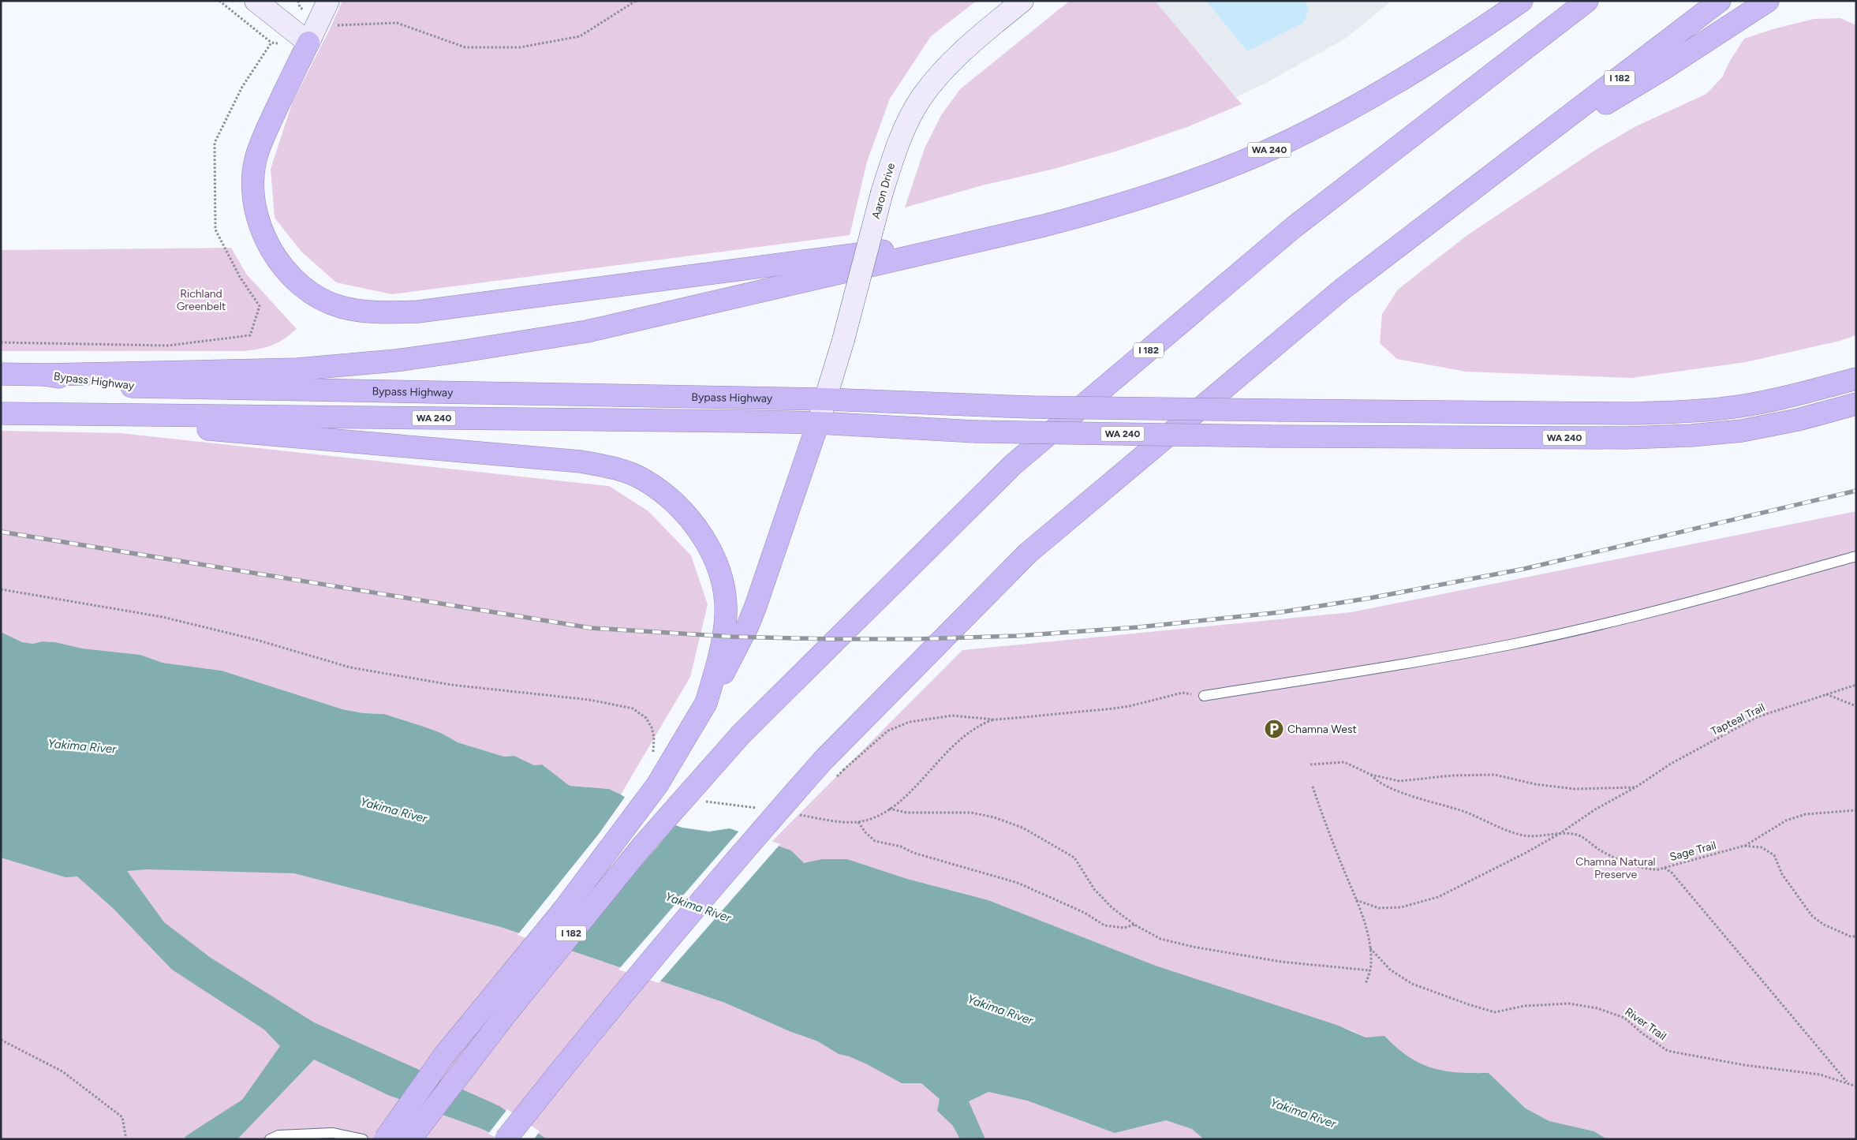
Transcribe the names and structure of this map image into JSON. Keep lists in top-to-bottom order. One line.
{"streets":{"highway":["I 182","WA 240","Bypass Highway"],"main road":["Aaron Drive"],"path":["Tapteal Trail","Sage Trail","River Trail"]},"crossings":[["WA 240","Aaron Drive"],["WA 240","Bypass Highway"],["Aaron Drive","Bypass Highway"],["Tapteal Trail","Sage Trail"]],"water":["Yakima River"],"parks":["Richland Greenbelt","Chamna Natural Preserve"],"places":{"parking":["Chamna West"]}}
